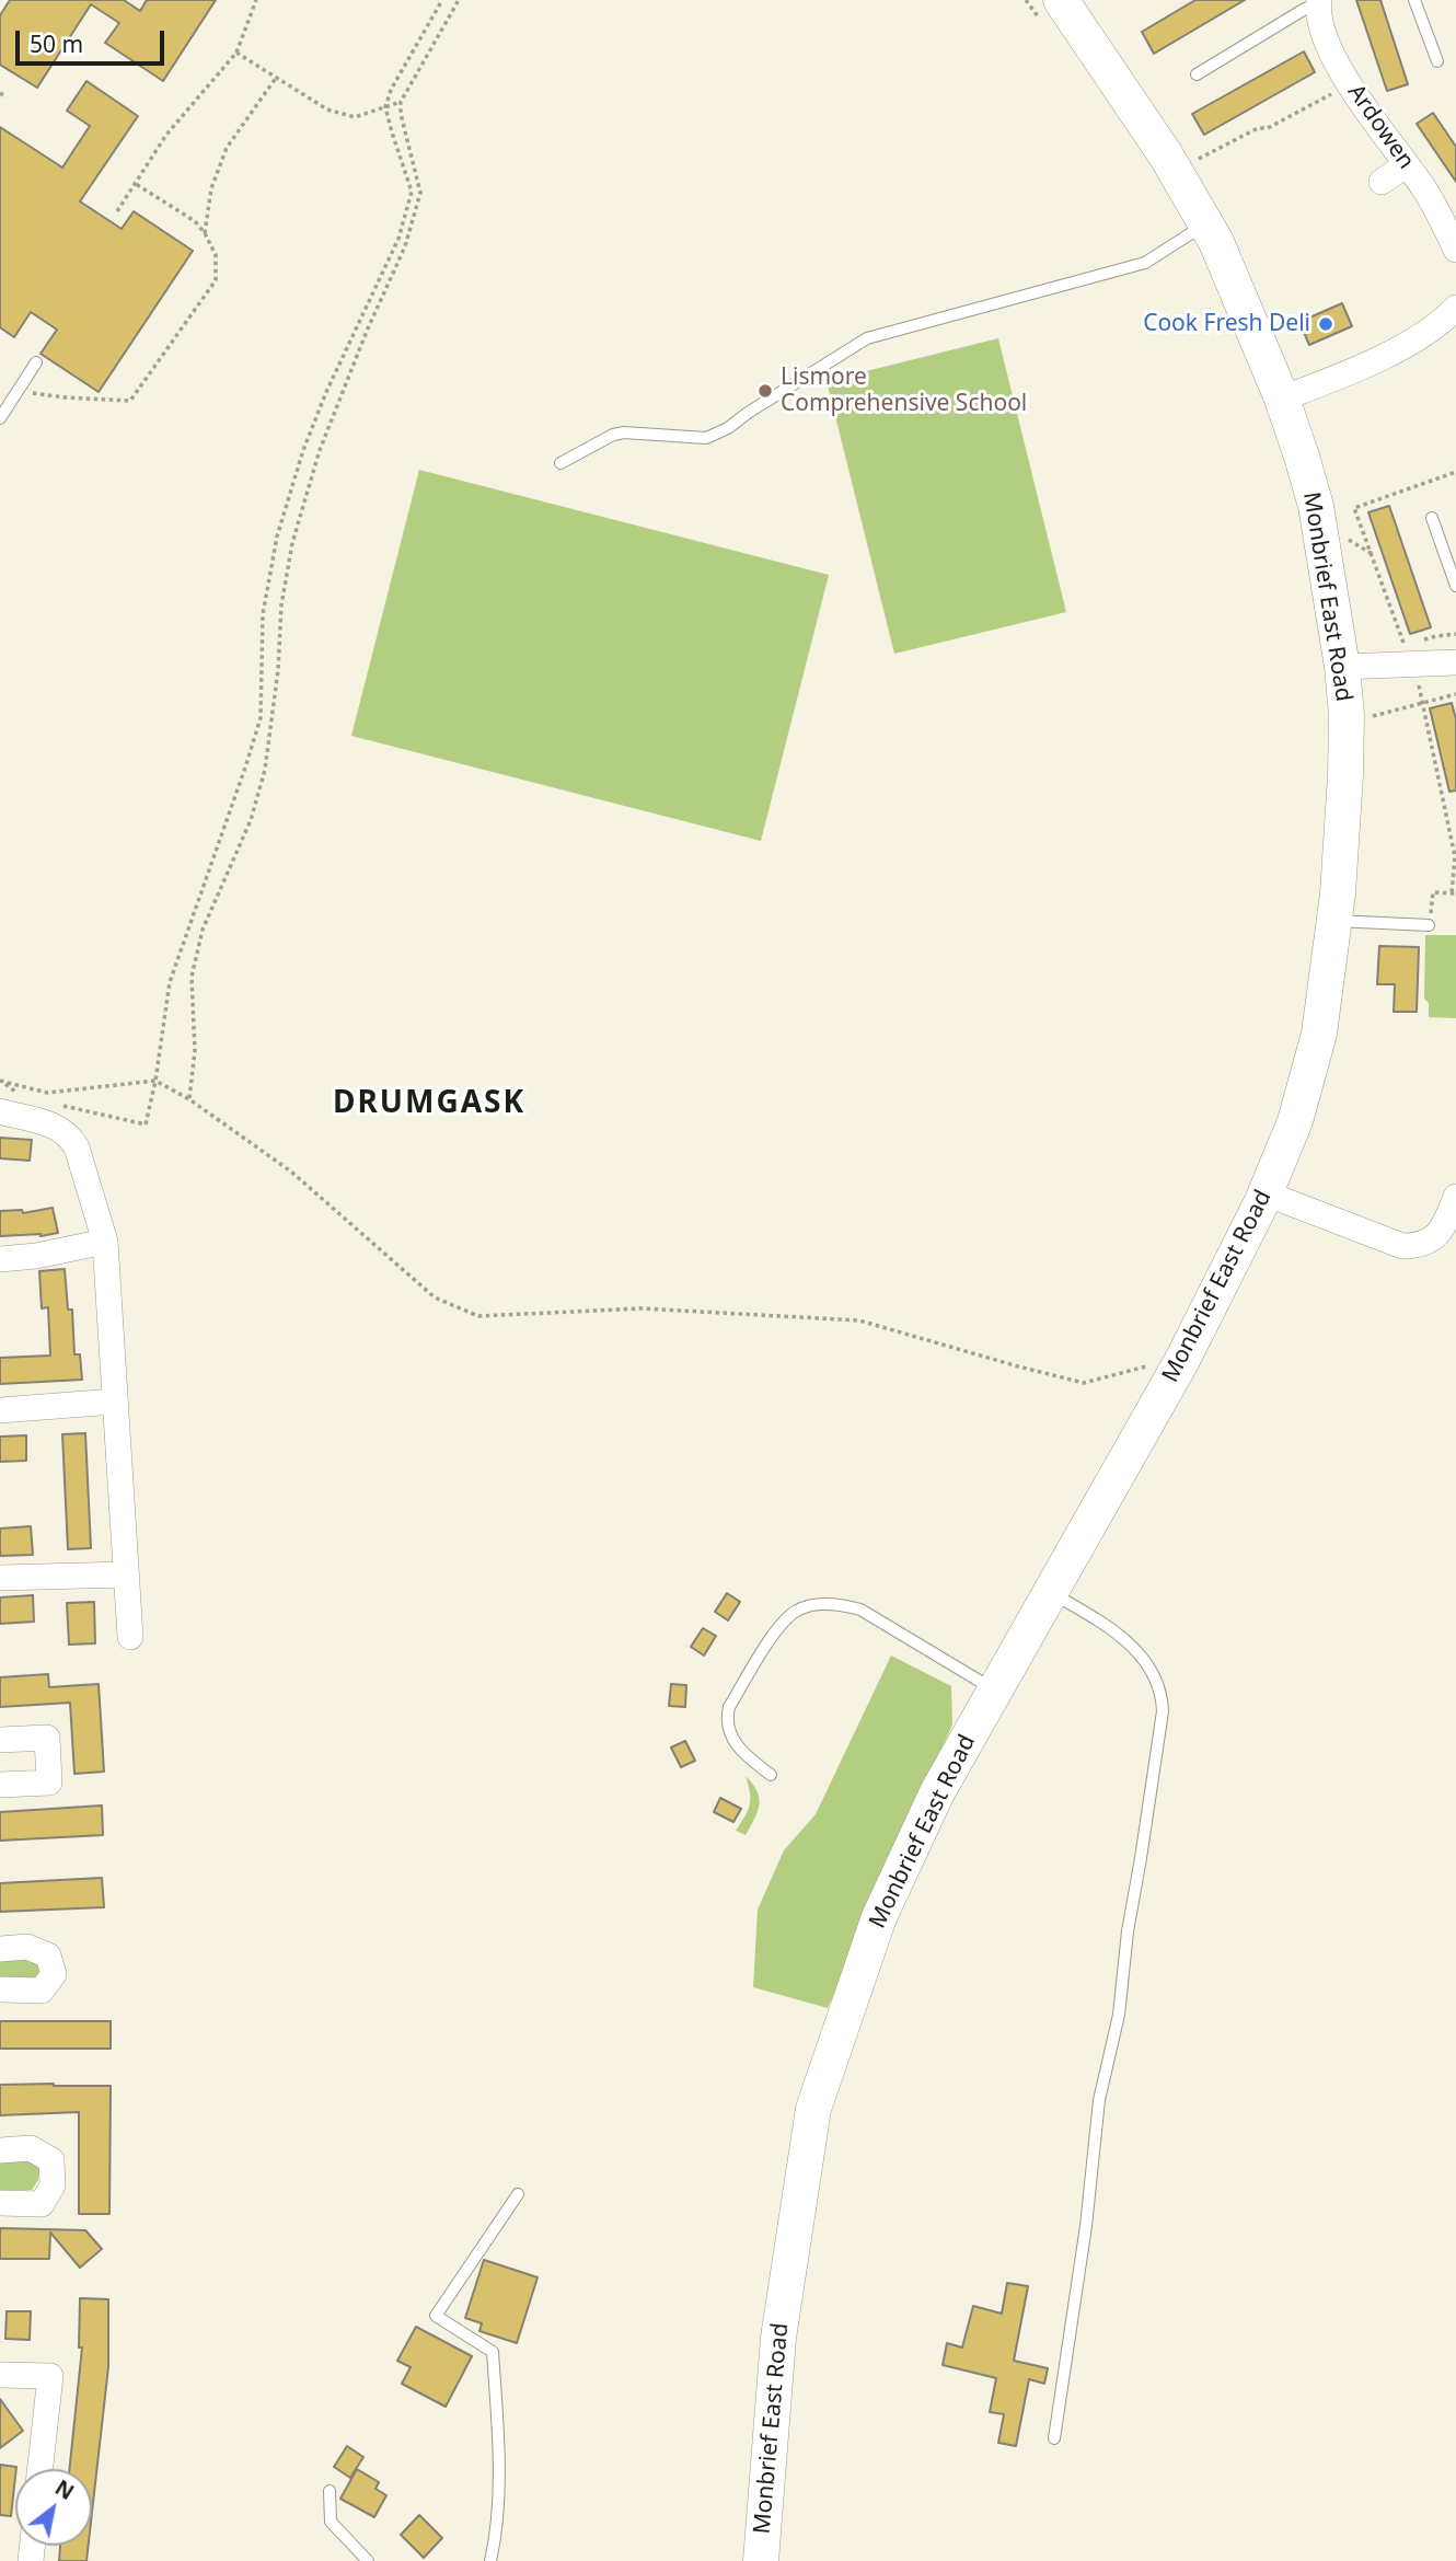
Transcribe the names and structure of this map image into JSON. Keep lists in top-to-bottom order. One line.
{"streets":{"street":["Ardowen","Monbrief East Road"]},"districts":["DRUMGASK"],"places":["Cook Fresh Deli","Lismore Comprehensive School"],"scale_bar":"50 m","north":"top right"}
